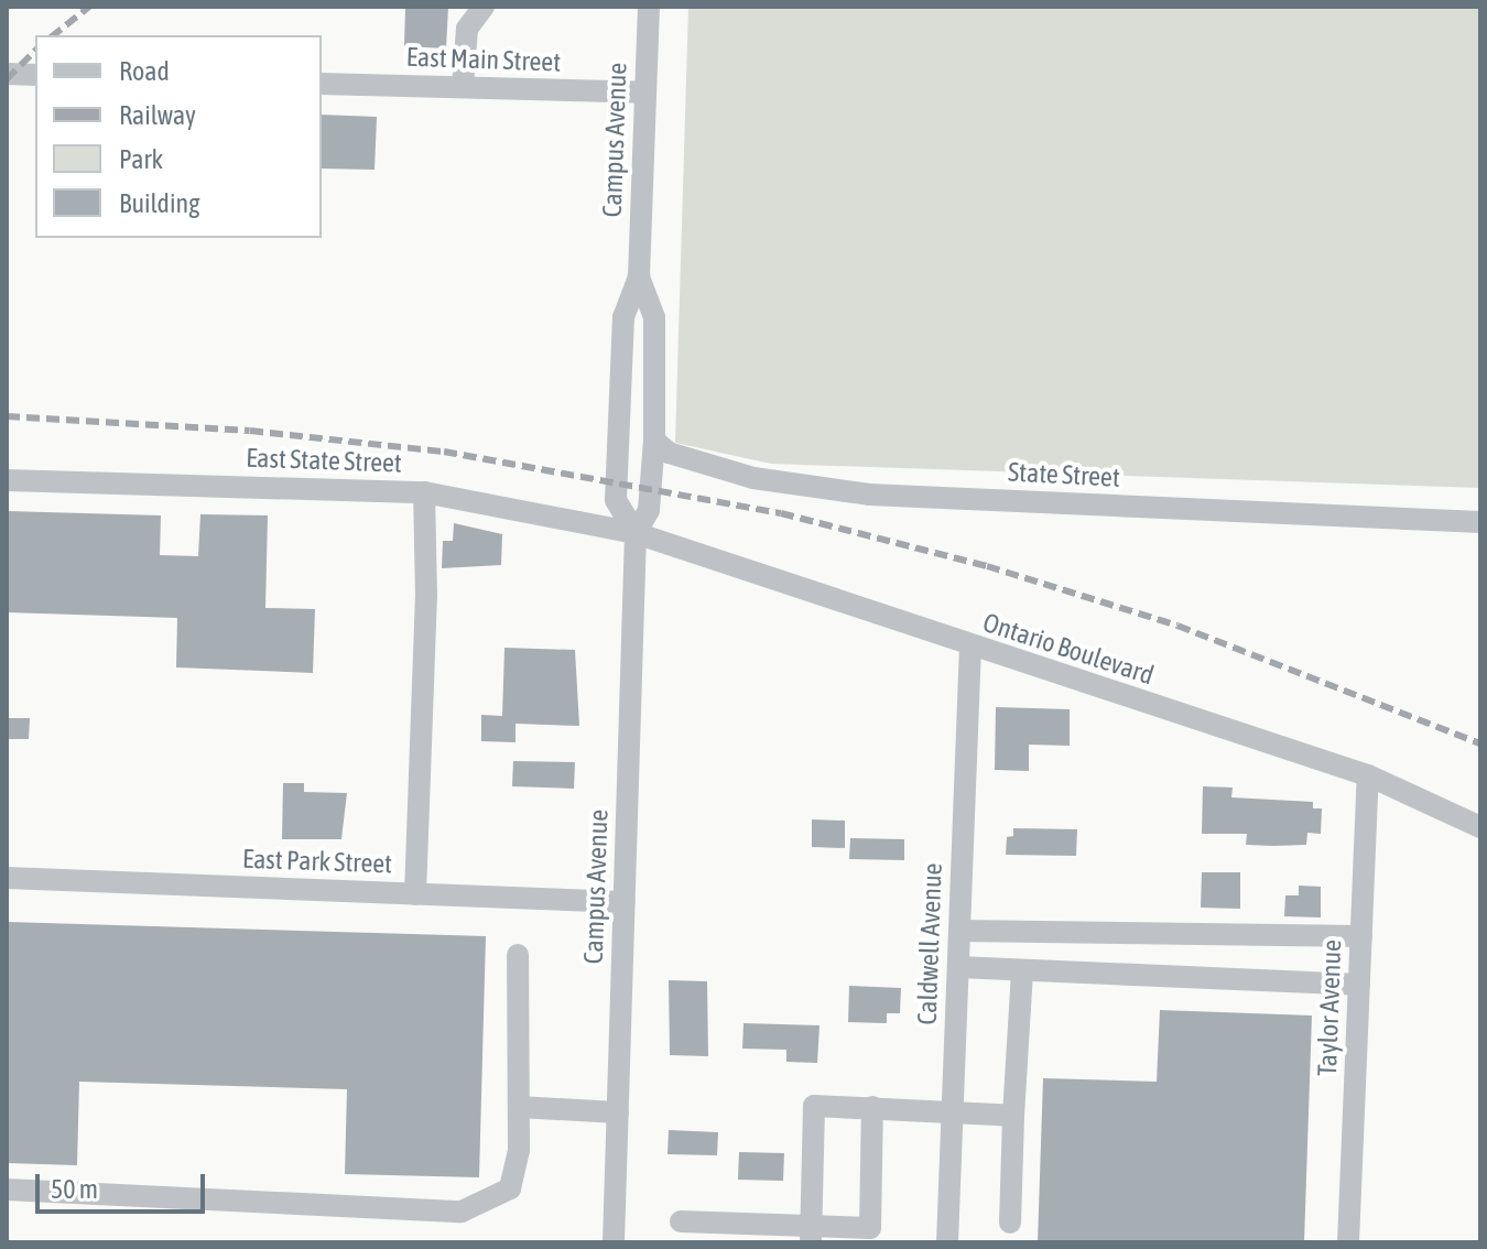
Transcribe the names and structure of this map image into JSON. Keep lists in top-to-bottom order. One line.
{"streets":{"street":["East Main Street","Campus Avenue","East State Street","State Street","Ontario Boulevard","East Park Street","Caldwell Avenue","Taylor Avenue"]},"crossings":[["East Main Street","Campus Avenue"],["Campus Avenue","East State Street"],["Campus Avenue","State Street"],["Campus Avenue","Ontario Boulevard"],["Campus Avenue","East Park Street"],["East State Street","Ontario Boulevard"],["Ontario Boulevard","Caldwell Avenue"],["Ontario Boulevard","Taylor Avenue"]],"legend":["Road","Railway","Park","Building"],"scale_bar":"50 m"}
